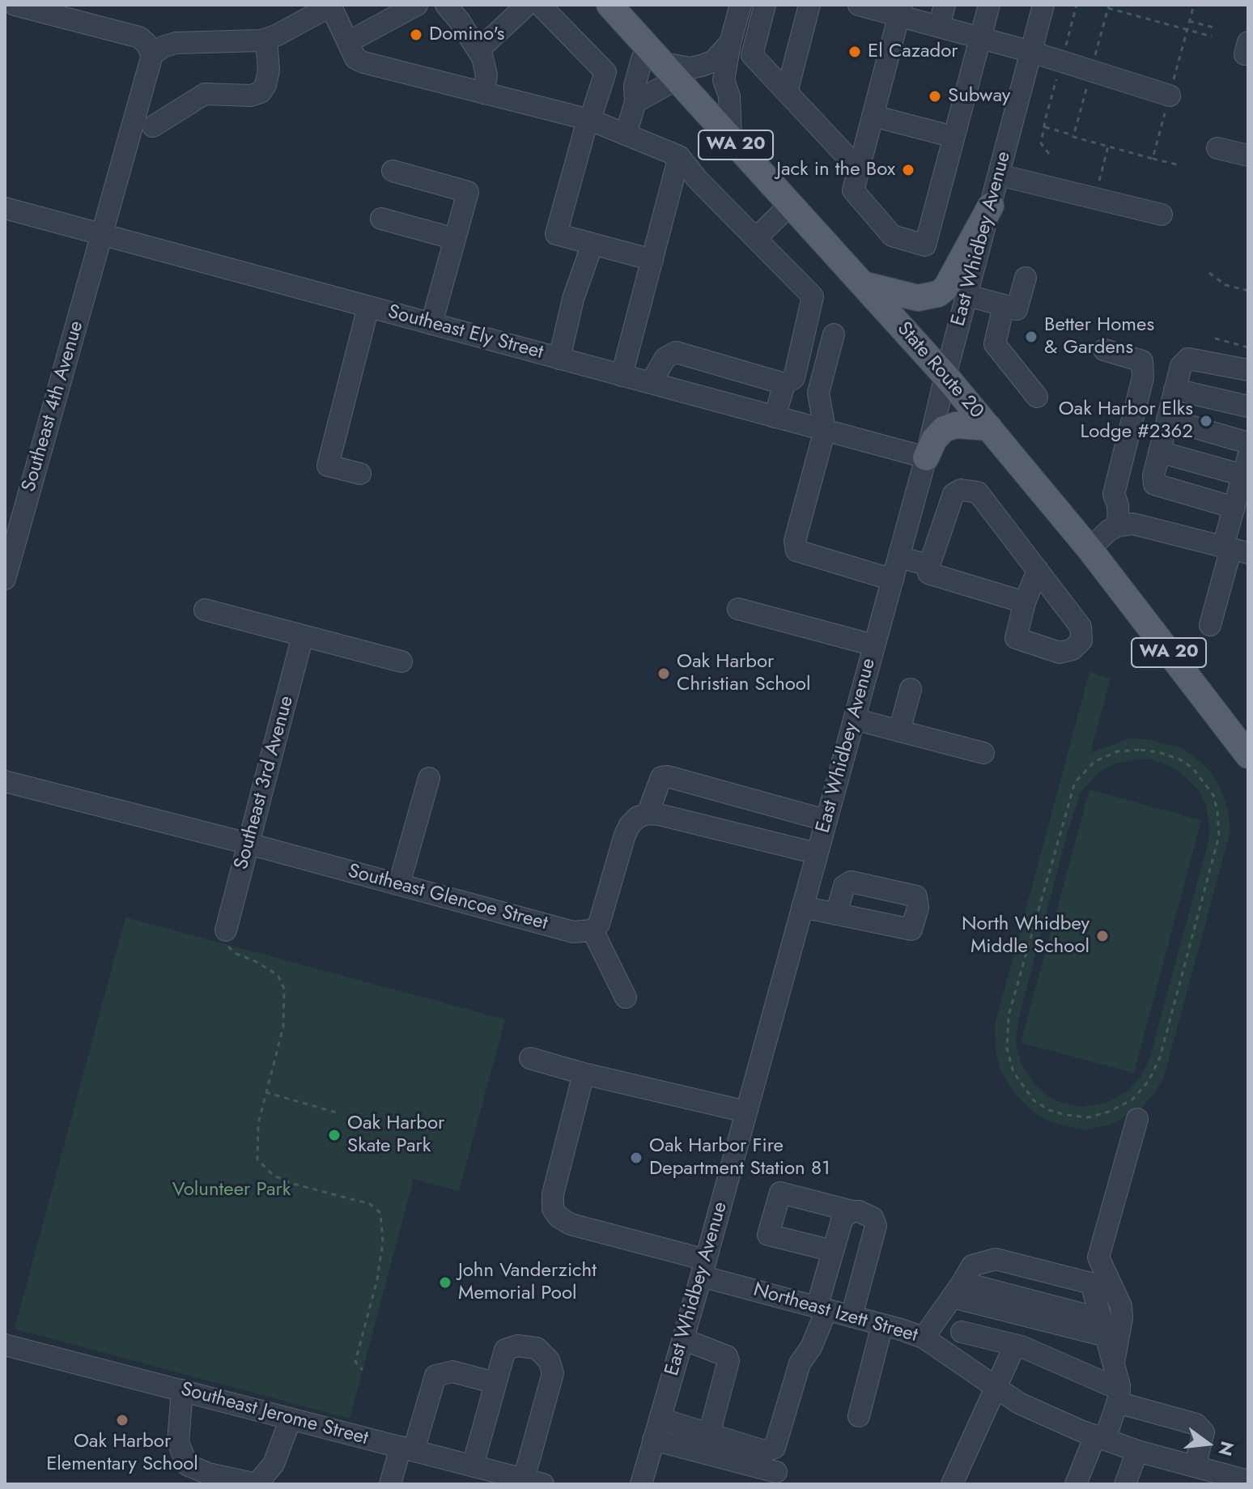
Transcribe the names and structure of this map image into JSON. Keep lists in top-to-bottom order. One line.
{"streets":{"main road":["WA 20","State Route 20"],"street":["East Whidbey Avenue","Southeast Ely Street","Southeast 4th Avenue","Southeast 3rd Avenue","Southeast Glencoe Street","Northeast Izett Street","Southeast Jerome Street"]},"crossings":[["East Whidbey Avenue","Southeast Ely Street"],["East Whidbey Avenue","State Route 20"],["East Whidbey Avenue","Northeast Izett Street"],["Southeast Ely Street","Southeast 4th Avenue"],["Southeast 3rd Avenue","Southeast Glencoe Street"]],"parks":["Volunteer Park"],"places":["Domino's","El Cazador","Subway","Jack in the Box","Better Homes & Gardens","Oak Harbor Elks Lodge #2362","Oak Harbor Christian School","North Whidbey Middle School","Oak Harbor Skate Park","Oak Harbor Fire Department Station 81","John Vanderzicht Memorial Pool","Oak Harbor Elementary School"],"north":"right"}
